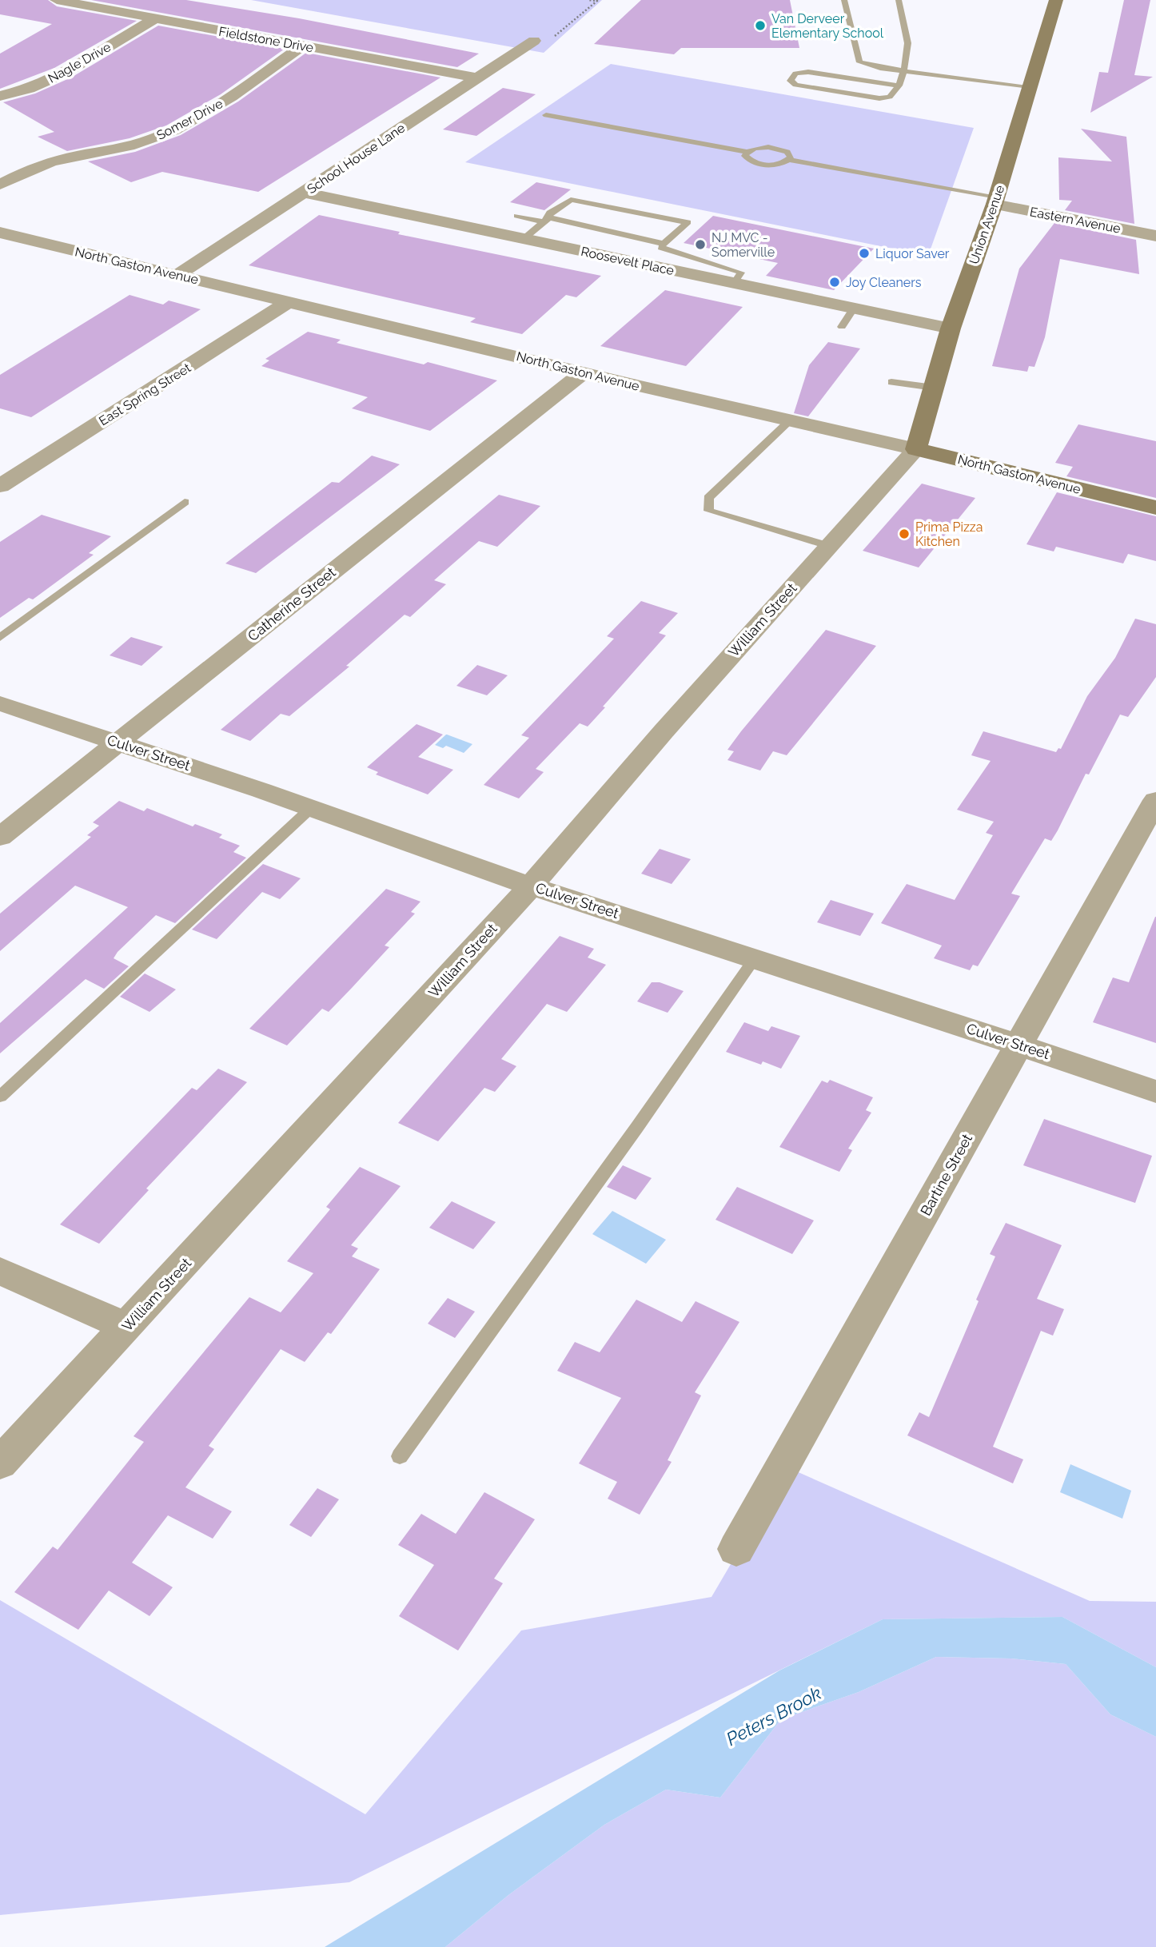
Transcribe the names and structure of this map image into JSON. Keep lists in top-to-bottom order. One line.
{"streets":{"street":["Fieldstone Drive","Nagle Drive","Somer Drive","School House Lane","Eastern Avenue","Union Avenue","Roosevelt Place","North Gaston Avenue","East Spring Street","Catherine Street","William Street","Culver Street","Bartine Street"]},"crossings":[["Fieldstone Drive","Nagle Drive"],["Fieldstone Drive","Somer Drive"],["Fieldstone Drive","School House Lane"],["School House Lane","Roosevelt Place"],["School House Lane","North Gaston Avenue"],["Eastern Avenue","Union Avenue"],["Union Avenue","Roosevelt Place"],["Union Avenue","North Gaston Avenue"],["Union Avenue","William Street"],["North Gaston Avenue","East Spring Street"],["North Gaston Avenue","Catherine Street"],["North Gaston Avenue","William Street"],["Catherine Street","Culver Street"],["William Street","Culver Street"],["Culver Street","Bartine Street"]],"water":["Peters Brook"],"places":["Van Derveer Elementary School","NJ MVC - Somerville","Liquor Saver","Joy Cleaners","Prima Pizza Kitchen"]}
